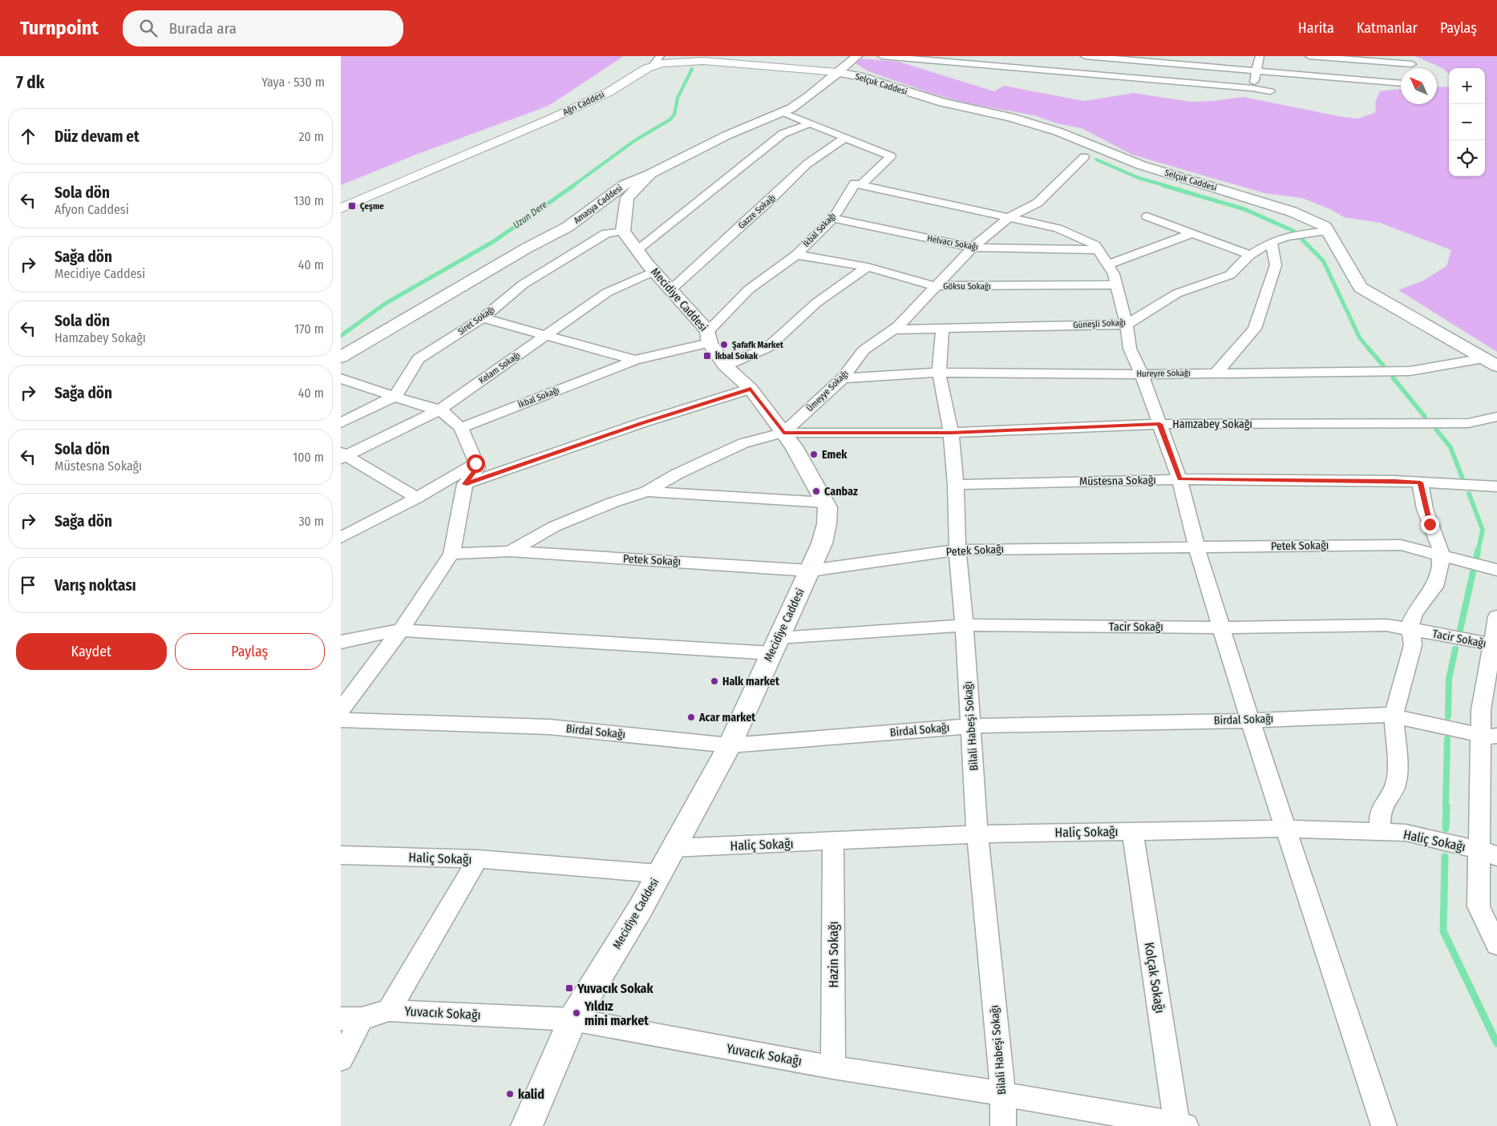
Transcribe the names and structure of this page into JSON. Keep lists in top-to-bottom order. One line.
{"streets":{"main road":["Ağrı Caddesi"],"street":["Selçuk Caddesi","Amasya Caddesi","Gazze Sokağı","İkbal Sokağı","Helvacı Sokağı","Göksu Sokağı","Mecidiye Caddesi","Siret Sokağı","Güneşli Sokağı","Kelam Sokağı","Hureyre Sokağı","Ümeyye Sokağı","Hamzabey Sokağı","Müstesna Sokağı","Petek Sokağı","Tacir Sokağı","Birdal Sokağı","Bilali Habeşi Sokağı","Haliç Sokağı","Hazin Sokağı","Kolçak Sokağı","Yuvacık Sokağı"]},"crossings":[["Selçuk Caddesi","Ağrı Caddesi"],["Selçuk Caddesi","Amasya Caddesi"],["Selçuk Caddesi","Güneşli Sokağı"],["Selçuk Caddesi","Hureyre Sokağı"],["Ağrı Caddesi","Amasya Caddesi"],["Amasya Caddesi","İkbal Sokağı"],["Gazze Sokağı","İkbal Sokağı"],["Gazze Sokağı","Mecidiye Caddesi"],["İkbal Sokağı","Helvacı Sokağı"],["İkbal Sokağı","Göksu Sokağı"],["İkbal Sokağı","Mecidiye Caddesi"],["Helvacı Sokağı","Ümeyye Sokağı"],["Göksu Sokağı","Ümeyye Sokağı"],["Mecidiye Caddesi","Siret Sokağı"],["Mecidiye Caddesi","Kelam Sokağı"],["Mecidiye Caddesi","Ümeyye Sokağı"],["Mecidiye Caddesi","Hamzabey Sokağı"],["Mecidiye Caddesi","Petek Sokağı"],["Mecidiye Caddesi","Tacir Sokağı"],["Mecidiye Caddesi","Birdal Sokağı"],["Mecidiye Caddesi","Haliç Sokağı"],["Mecidiye Caddesi","Yuvacık Sokağı"],["Güneşli Sokağı","Ümeyye Sokağı"],["Güneşli Sokağı","Bilali Habeşi Sokağı"],["Hureyre Sokağı","Ümeyye Sokağı"],["Hureyre Sokağı","Bilali Habeşi Sokağı"],["Ümeyye Sokağı","Hamzabey Sokağı"],["Hamzabey Sokağı","Bilali Habeşi Sokağı"],["Müstesna Sokağı","Bilali Habeşi Sokağı"],["Petek Sokağı","Bilali Habeşi Sokağı"],["Tacir Sokağı","Bilali Habeşi Sokağı"],["Birdal Sokağı","Bilali Habeşi Sokağı"],["Bilali Habeşi Sokağı","Haliç Sokağı"],["Bilali Habeşi Sokağı","Yuvacık Sokağı"],["Haliç Sokağı","Hazin Sokağı"],["Haliç Sokağı","Kolçak Sokağı"],["Hazin Sokağı","Yuvacık Sokağı"],["Kolçak Sokağı","Yuvacık Sokağı"]],"water":["Uzun Dere"],"places":{"transit":["Çeşme","İkbal Sokak","Yuvacık Sokak"],"other":["Şafafk Market","Emek","Canbaz","Halk market","Acar market","Yıldız mini market","kalid"]},"north":"top left","page":{"header":"Turnpoint","search":"Burada ara","nav":["Harita","Katmanlar","Paylaş"],"heading":["7 dk","Yaya · 530 m"],"map_buttons":["+","−"],"list":[["Düz devam et","20 m"],["Sola dön","Afyon Caddesi","130 m"],["Sağa dön","Mecidiye Caddesi","40 m"],["Sola dön","Hamzabey Sokağı","170 m"],["Sağa dön","40 m"],["Sola dön","Müstesna Sokağı","100 m"],["Sağa dön","30 m"],"Varış noktası"],"buttons":["Kaydet","Paylaş"]}}
